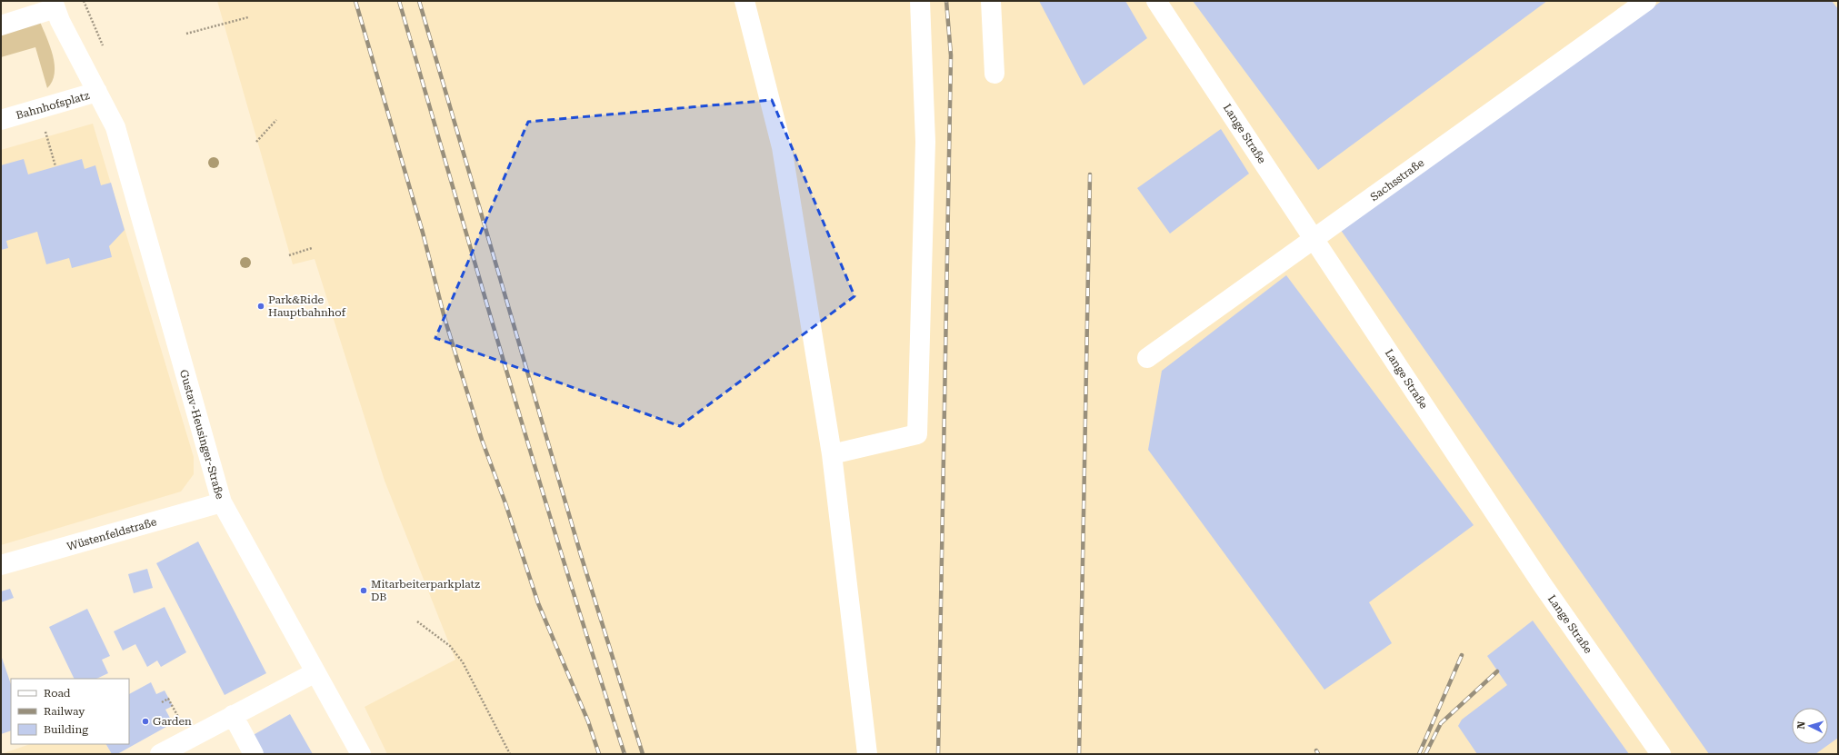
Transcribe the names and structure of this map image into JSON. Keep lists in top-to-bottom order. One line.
{"streets":{"street":["Bahnhofsplatz","Lange Straße","Sachsstraße","Gustav-Heusinger-Straße","Wüstenfeldstraße"]},"crossings":[["Bahnhofsplatz","Gustav-Heusinger-Straße"],["Lange Straße","Sachsstraße"],["Gustav-Heusinger-Straße","Wüstenfeldstraße"]],"places":["Park&Ride Hauptbahnhof","Mitarbeiterparkplatz DB","Garden"],"legend":["Road","Railway","Building"],"north":"left"}
